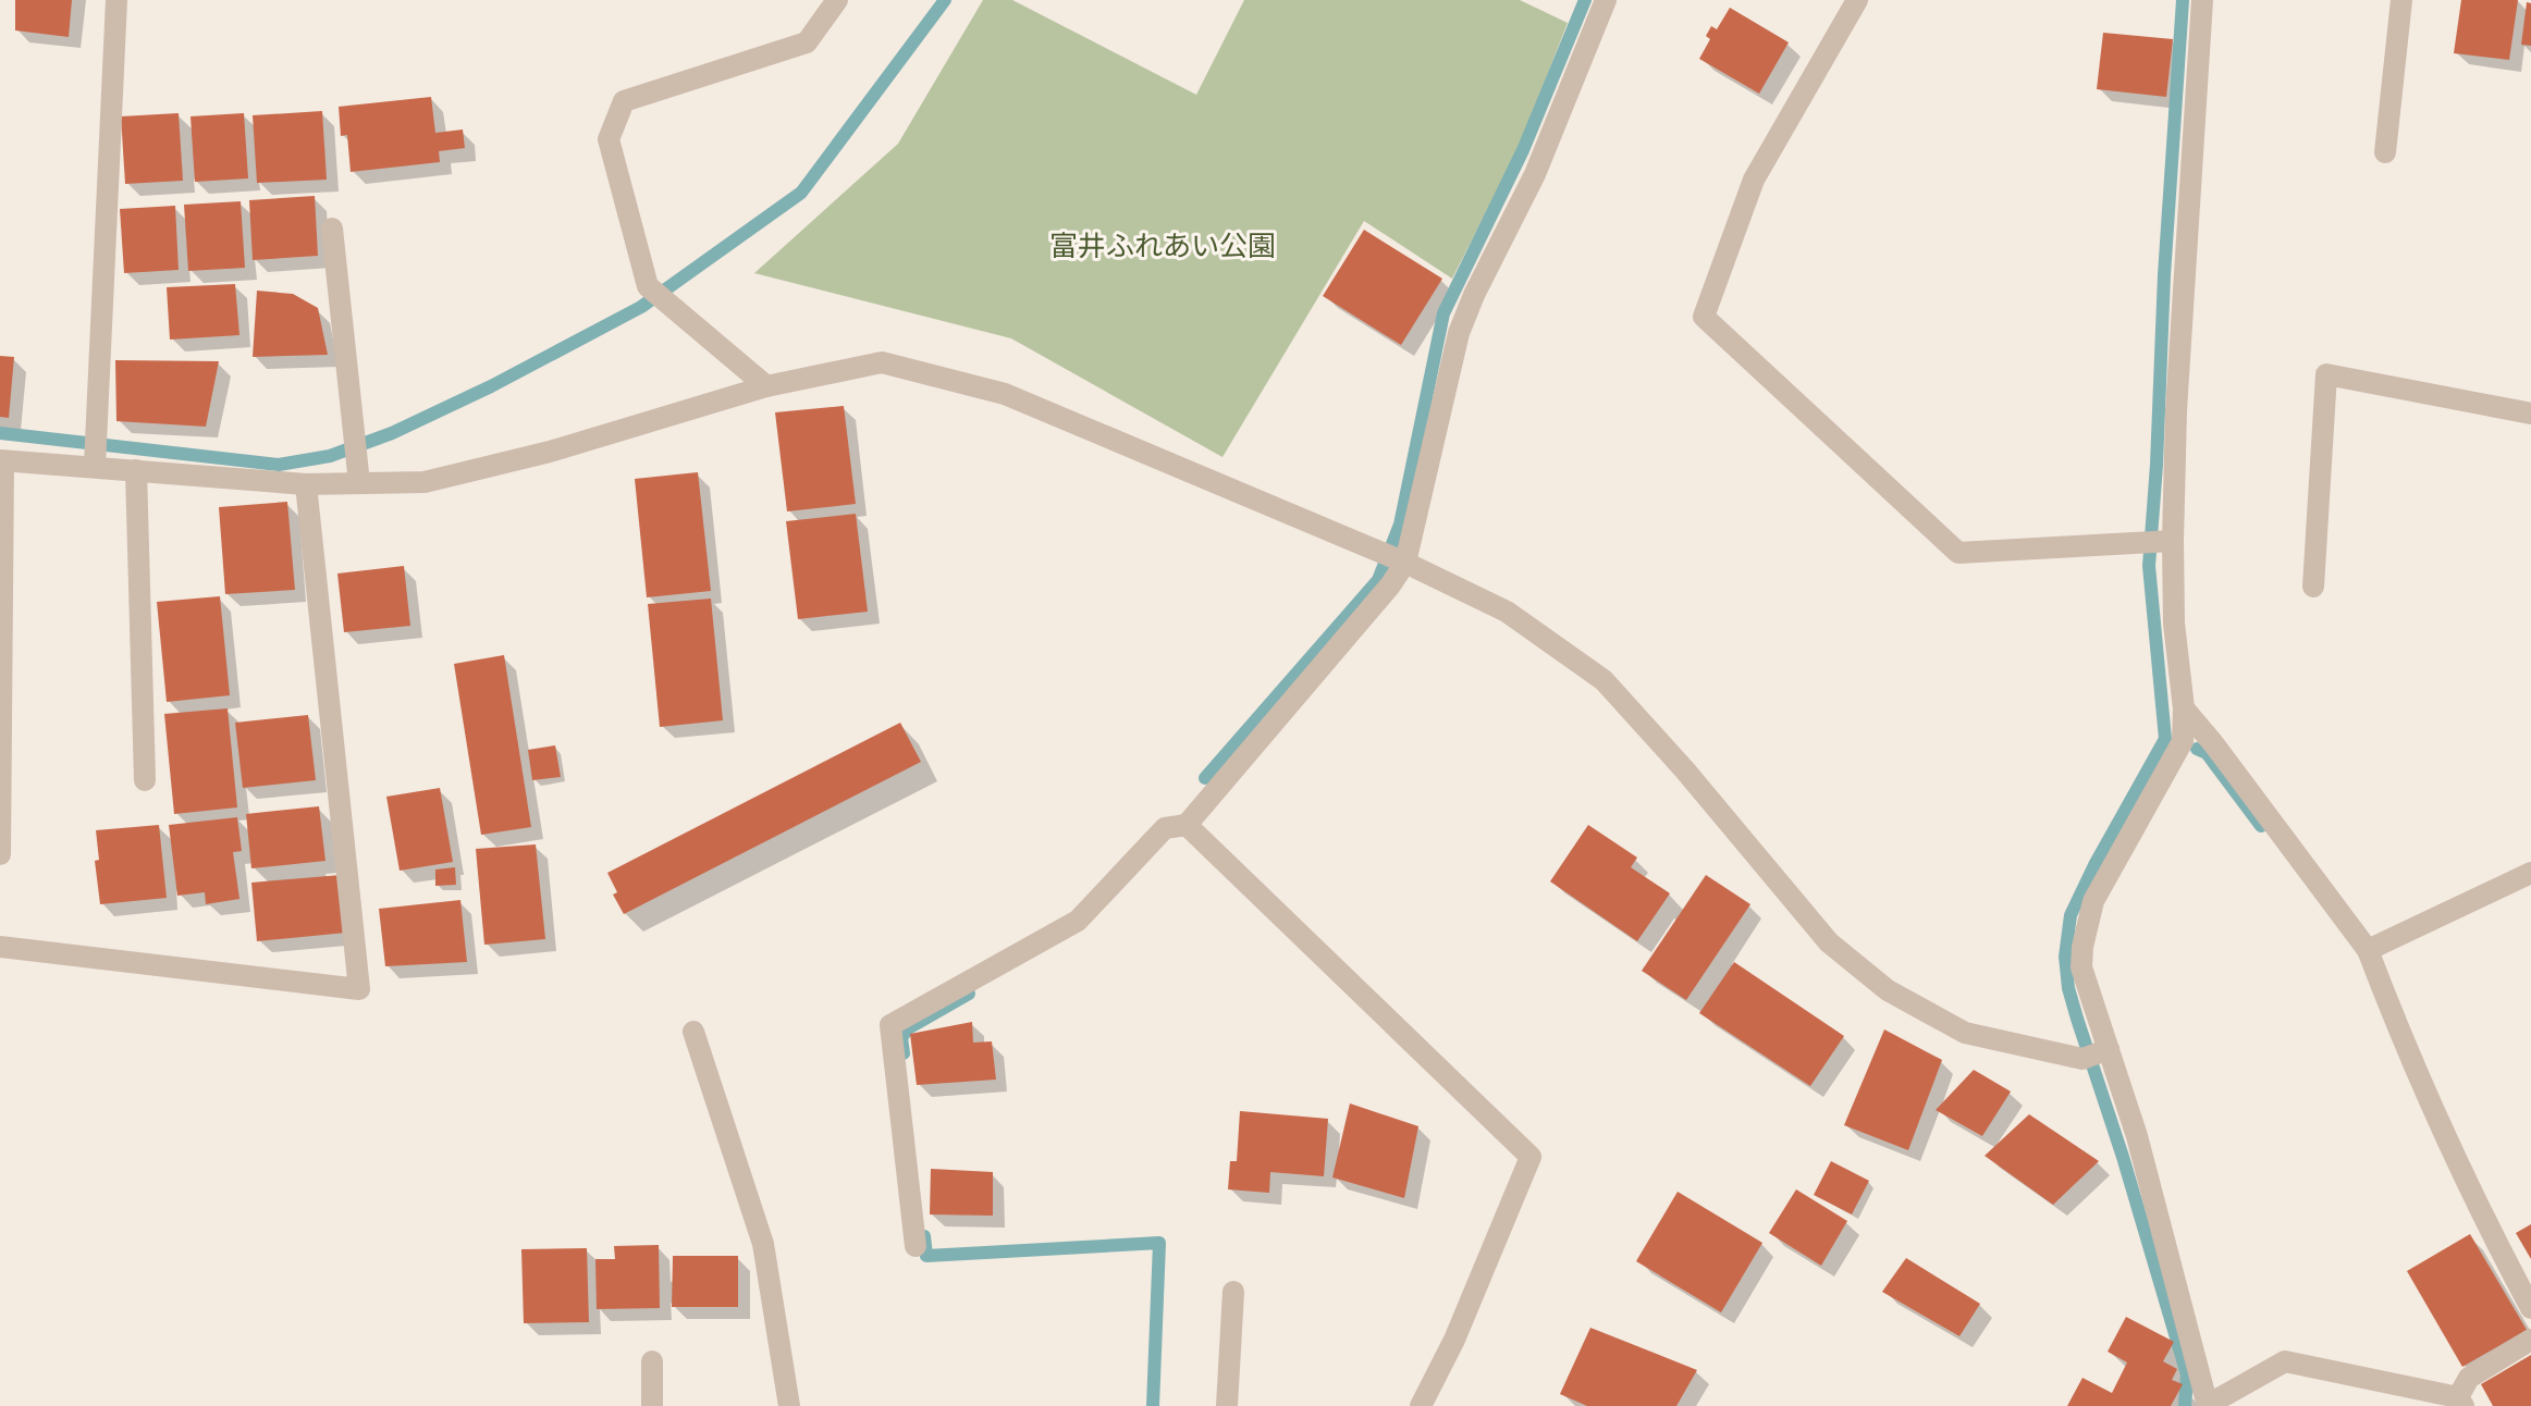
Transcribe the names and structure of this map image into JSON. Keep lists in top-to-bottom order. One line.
{"parks":["富井ふれあい公園"]}
